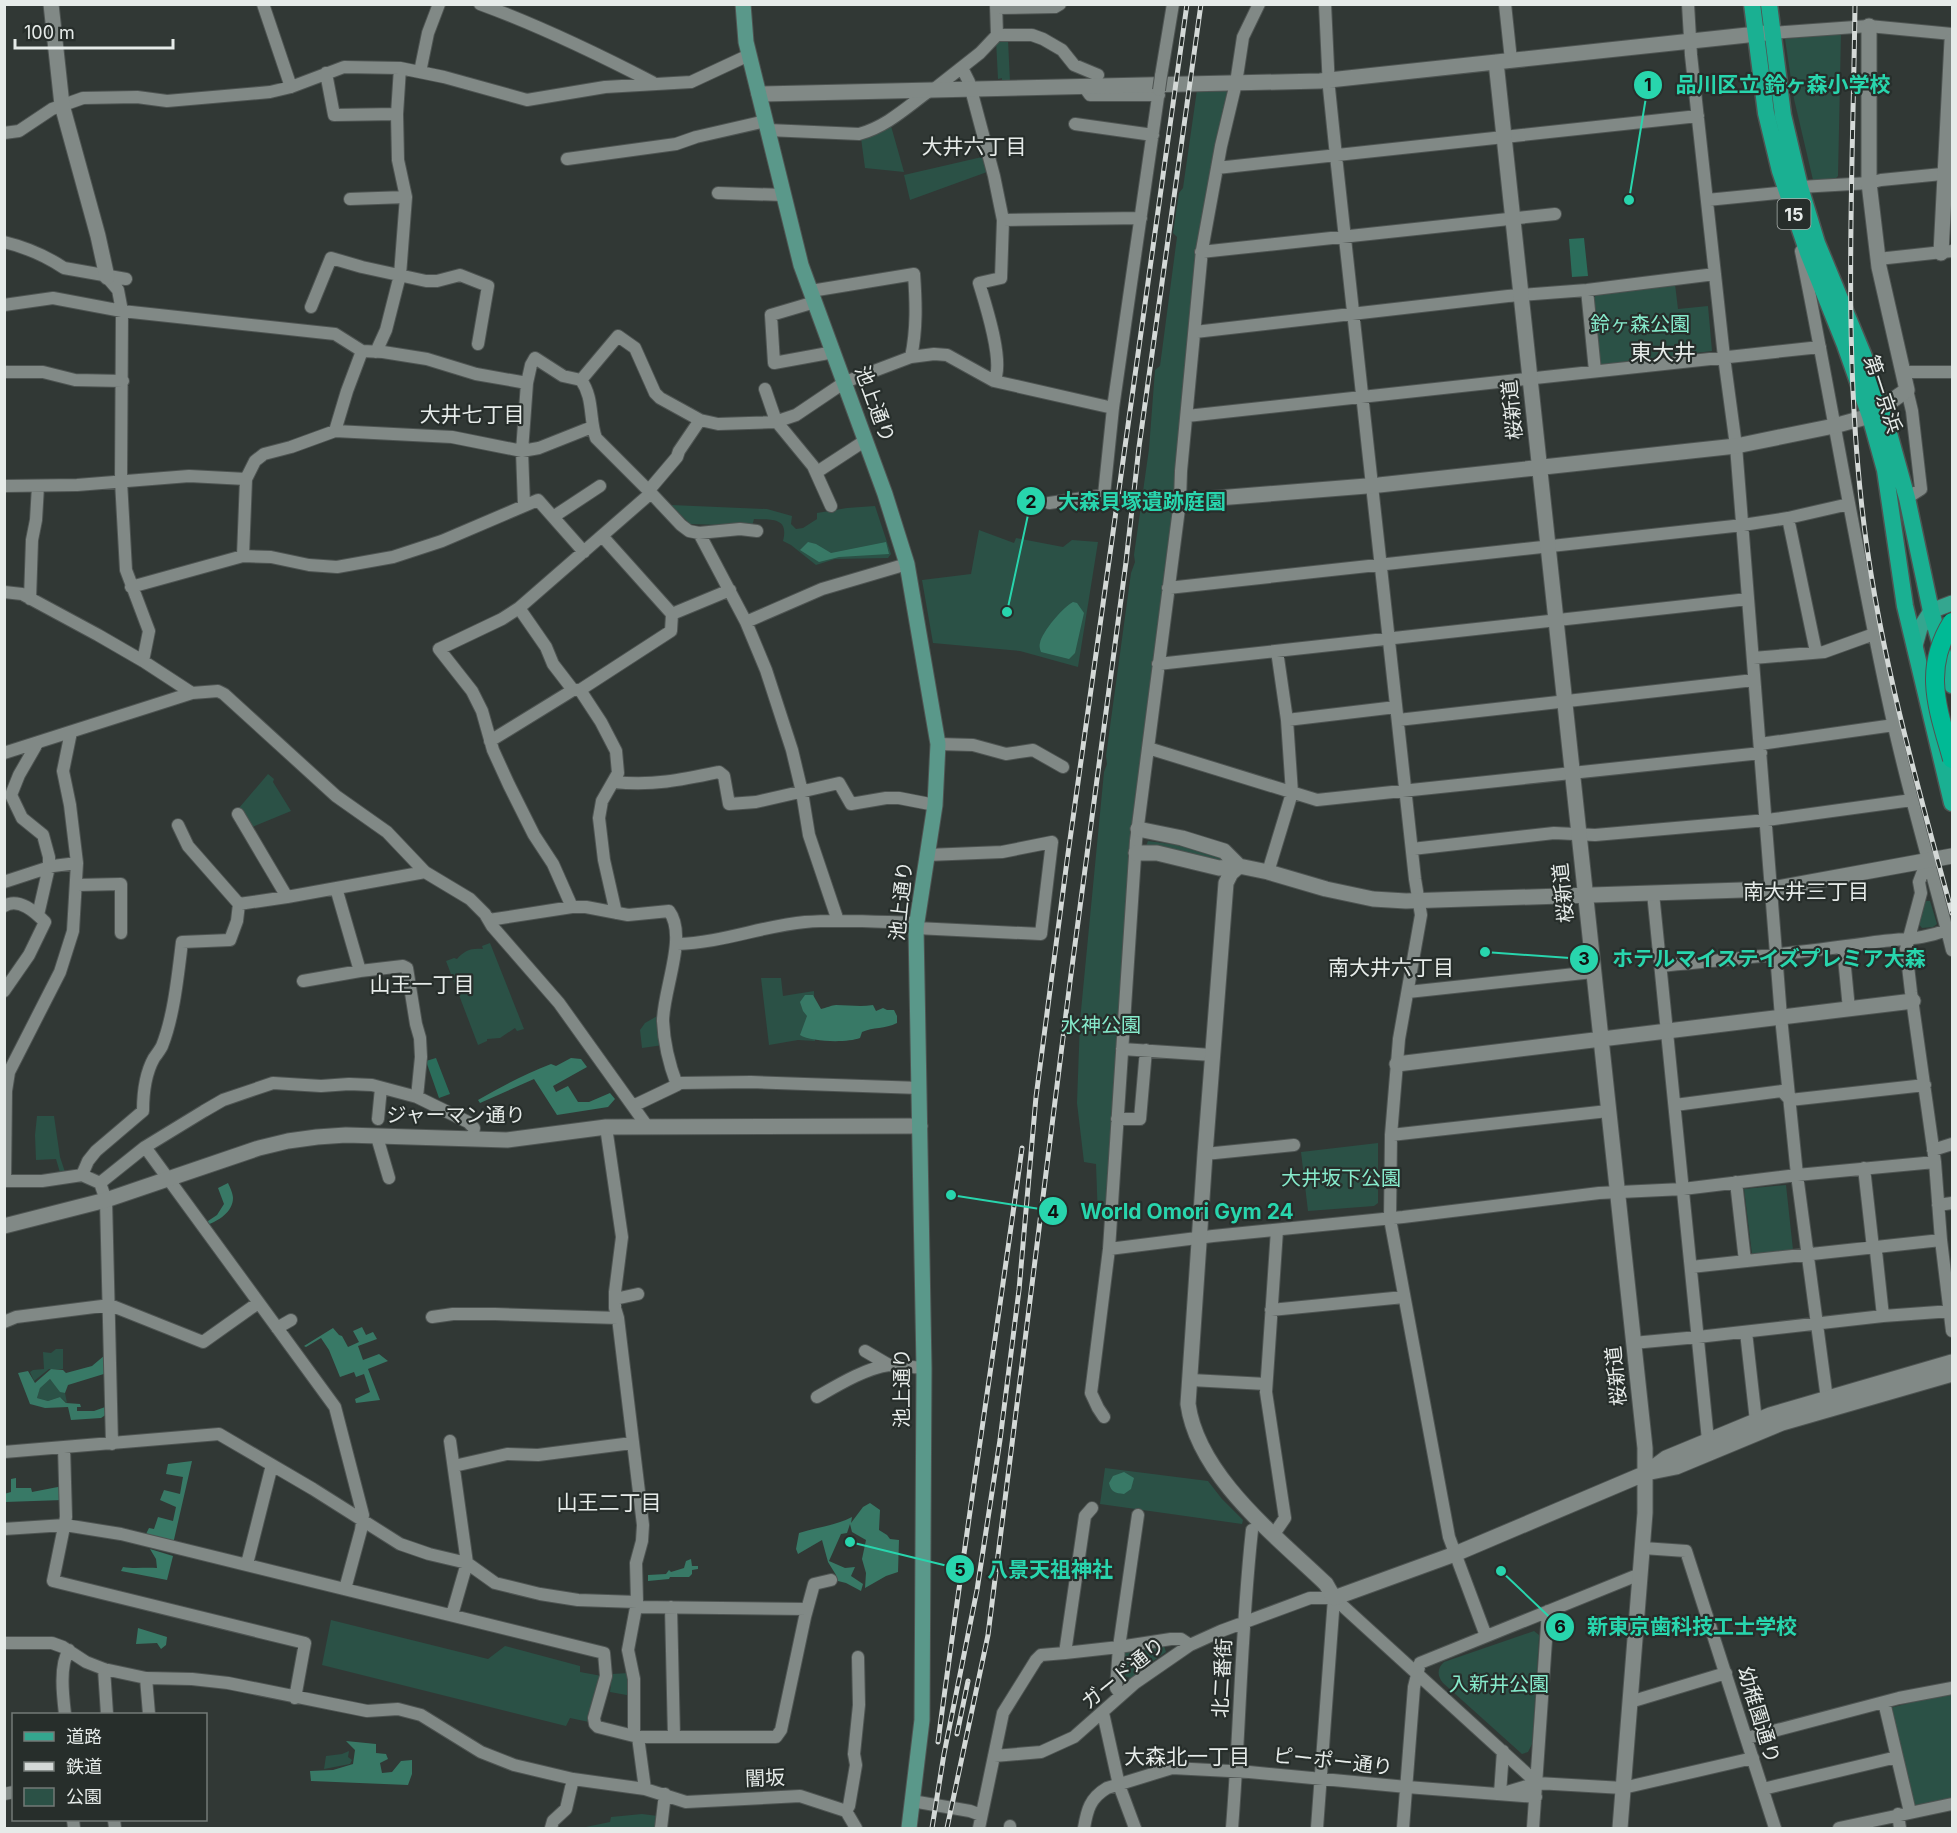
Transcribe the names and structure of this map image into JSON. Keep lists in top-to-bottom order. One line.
{"streets":{"highway":["15","第一京浜"],"main road":["池上通り"],"street":["桜新道","ジャーマン通り","ガード通り","北二番街","幼稚園通り","ピーポー通り","闇坂"]},"crossings":[["池上通り","ジャーマン通り"],["桜新道","幼稚園通り"],["ガード通り","北二番街"],["北二番街","ピーポー通り"]],"districts":["大井六丁目","東大井","大井七丁目","南大井三丁目","南大井六丁目","山王一丁目","山王二丁目","大森北一丁目"],"parks":["鈴ヶ森公園","水神公園","大井坂下公園","入新井公園"],"places":["品川区立 鈴ヶ森小学校","大森貝塚遺跡庭園","ホテルマイステイズプレミア大森","World Omori Gym 24","八景天祖神社","新東京歯科技工士学校"],"legend":["道路","鉄道","公園"],"scale_bar":"100 m"}
